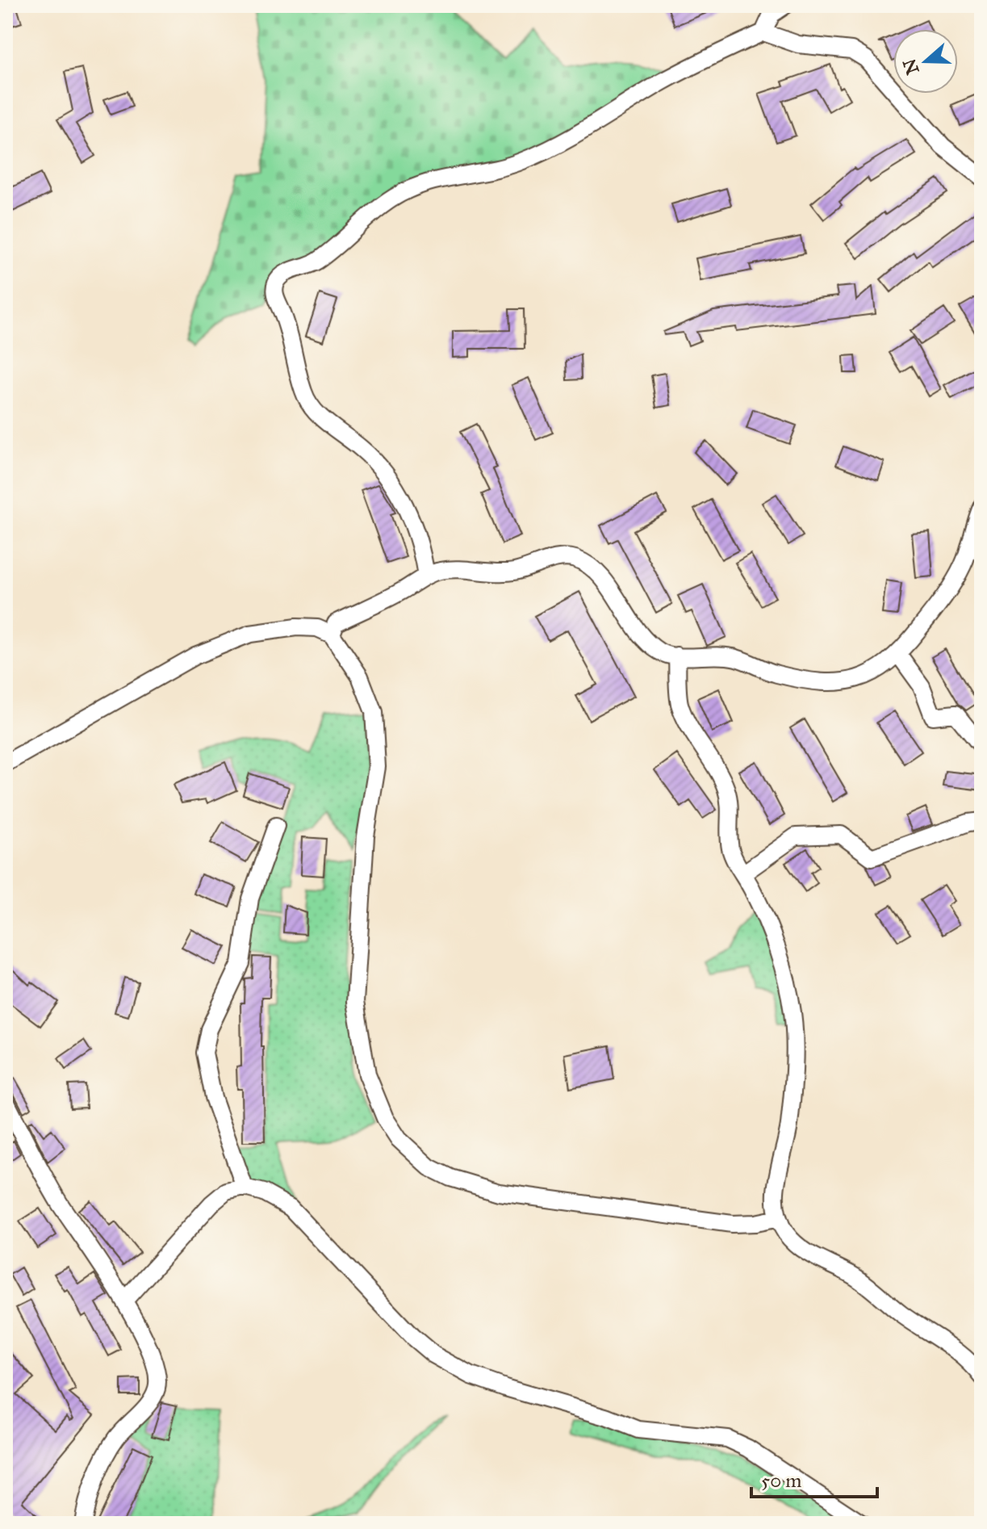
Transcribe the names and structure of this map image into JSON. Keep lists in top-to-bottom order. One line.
{"scale_bar":"50 m","north":"left"}
